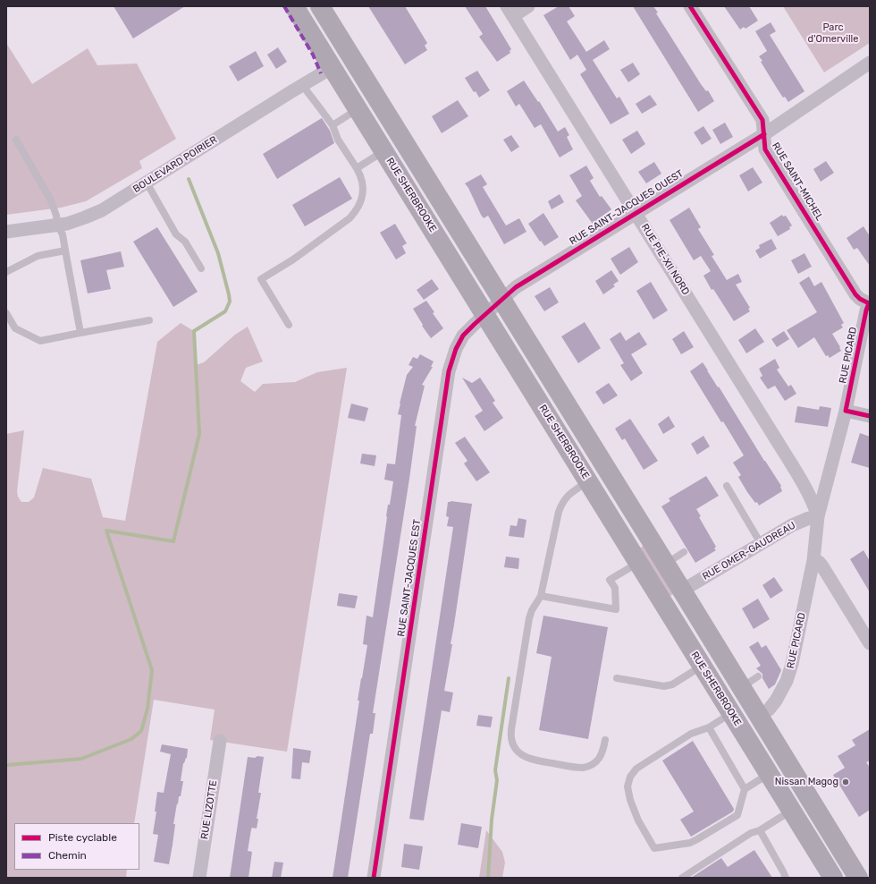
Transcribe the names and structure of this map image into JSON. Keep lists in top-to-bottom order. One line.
{"streets":{"main road":["RUE SHERBROOKE"],"street":["BOULEVARD POIRIER","RUE SAINT-MICHEL","RUE SAINT-JACQUES OUEST","RUE PIE-XII NORD","RUE PICARD","RUE OMER-GAUDREAU","RUE SAINT-JACQUES EST","RUE LIZOTTE"]},"crossings":[["BOULEVARD POIRIER","RUE SHERBROOKE"],["RUE SAINT-MICHEL","RUE SAINT-JACQUES OUEST"],["RUE SAINT-MICHEL","RUE PICARD"],["RUE SHERBROOKE","RUE SAINT-JACQUES EST"],["RUE SAINT-JACQUES OUEST","RUE PIE-XII NORD"],["RUE SAINT-JACQUES OUEST","RUE SAINT-JACQUES EST"],["RUE PIE-XII NORD","RUE PICARD"],["RUE PIE-XII NORD","RUE OMER-GAUDREAU"],["RUE PICARD","RUE OMER-GAUDREAU"]],"parks":["Parc d'Omerville"],"places":["Nissan Magog"],"legend":["Piste cyclable","Chemin"]}
